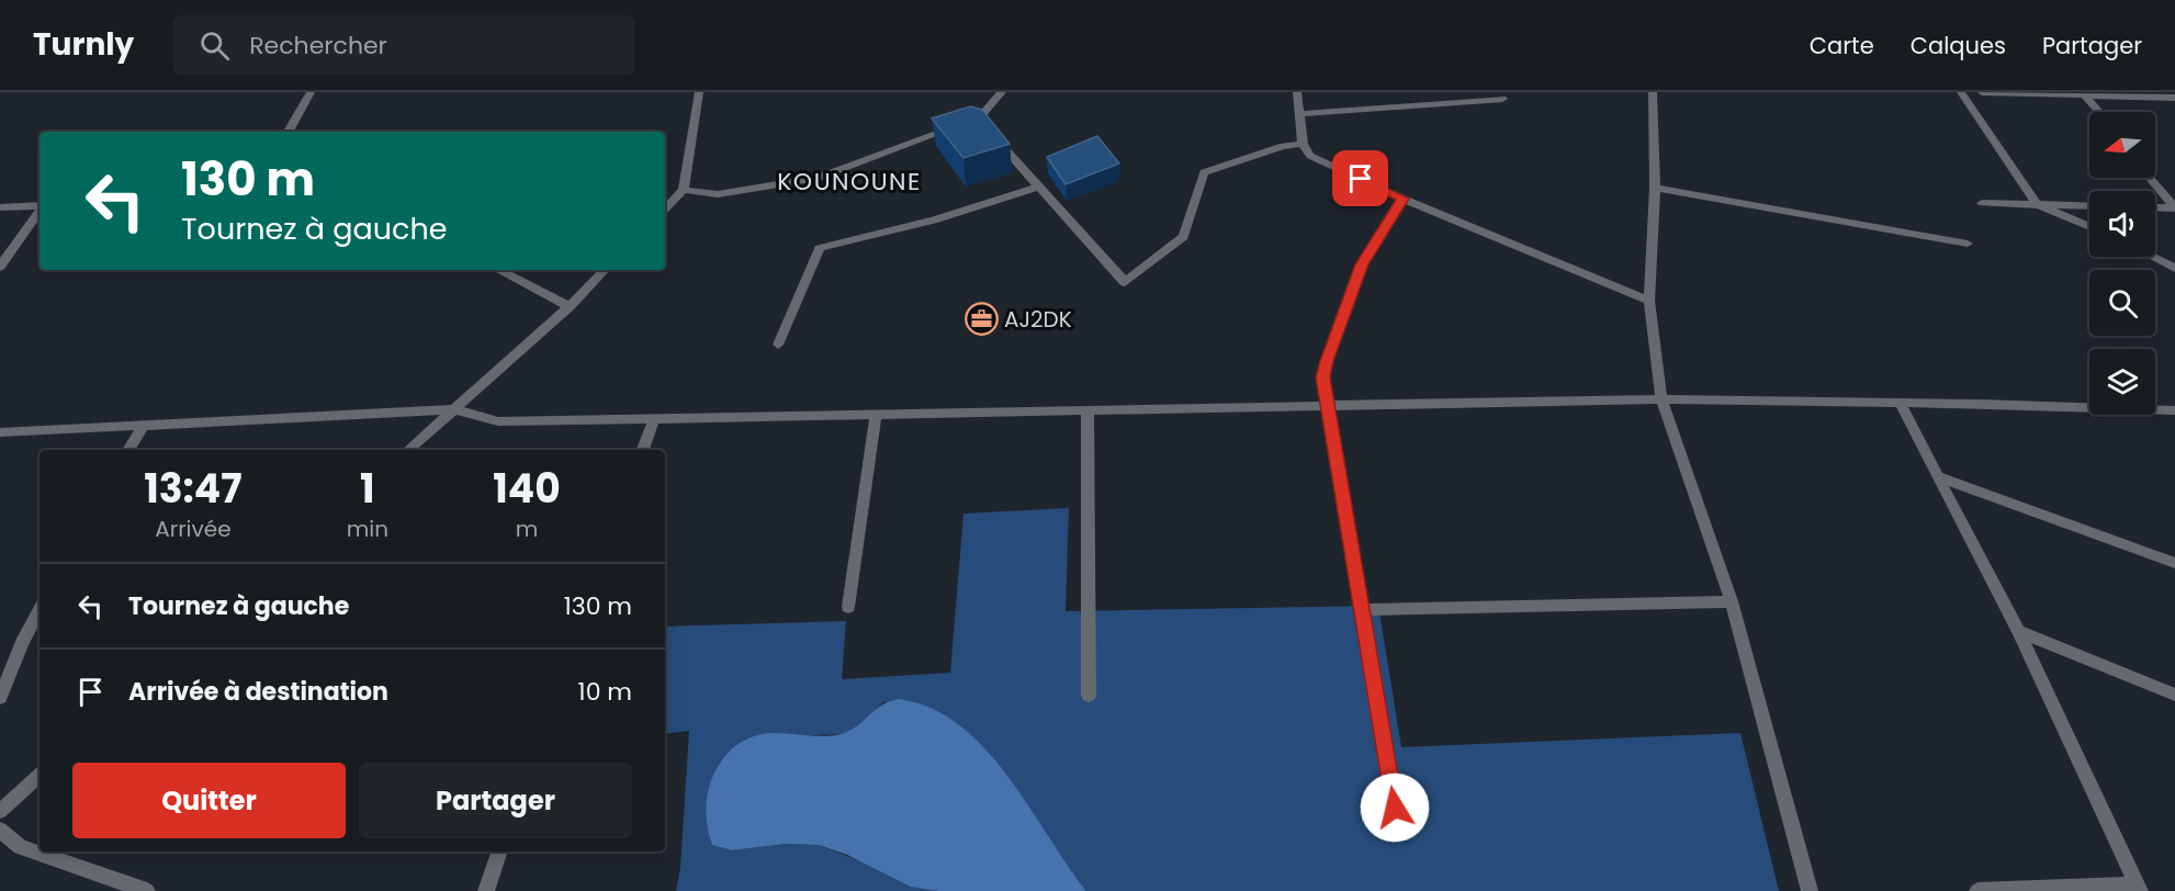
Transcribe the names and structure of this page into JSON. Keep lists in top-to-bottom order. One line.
{"districts":["KOUNOUNE"],"places":{"office":["AJ2DK"]},"north":"left","page":{"header":"Turnly","search":"Rechercher","nav":["Carte","Calques","Partager"],"turn":["130 m","Tournez à gauche"],"eta":["13:47","Arrivée","1","min","140","m"],"list":[{"name":"Tournez à gauche","value":"130 m"},{"name":"Arrivée à destination","value":"10 m"}],"buttons":["Quitter","Partager"]}}
